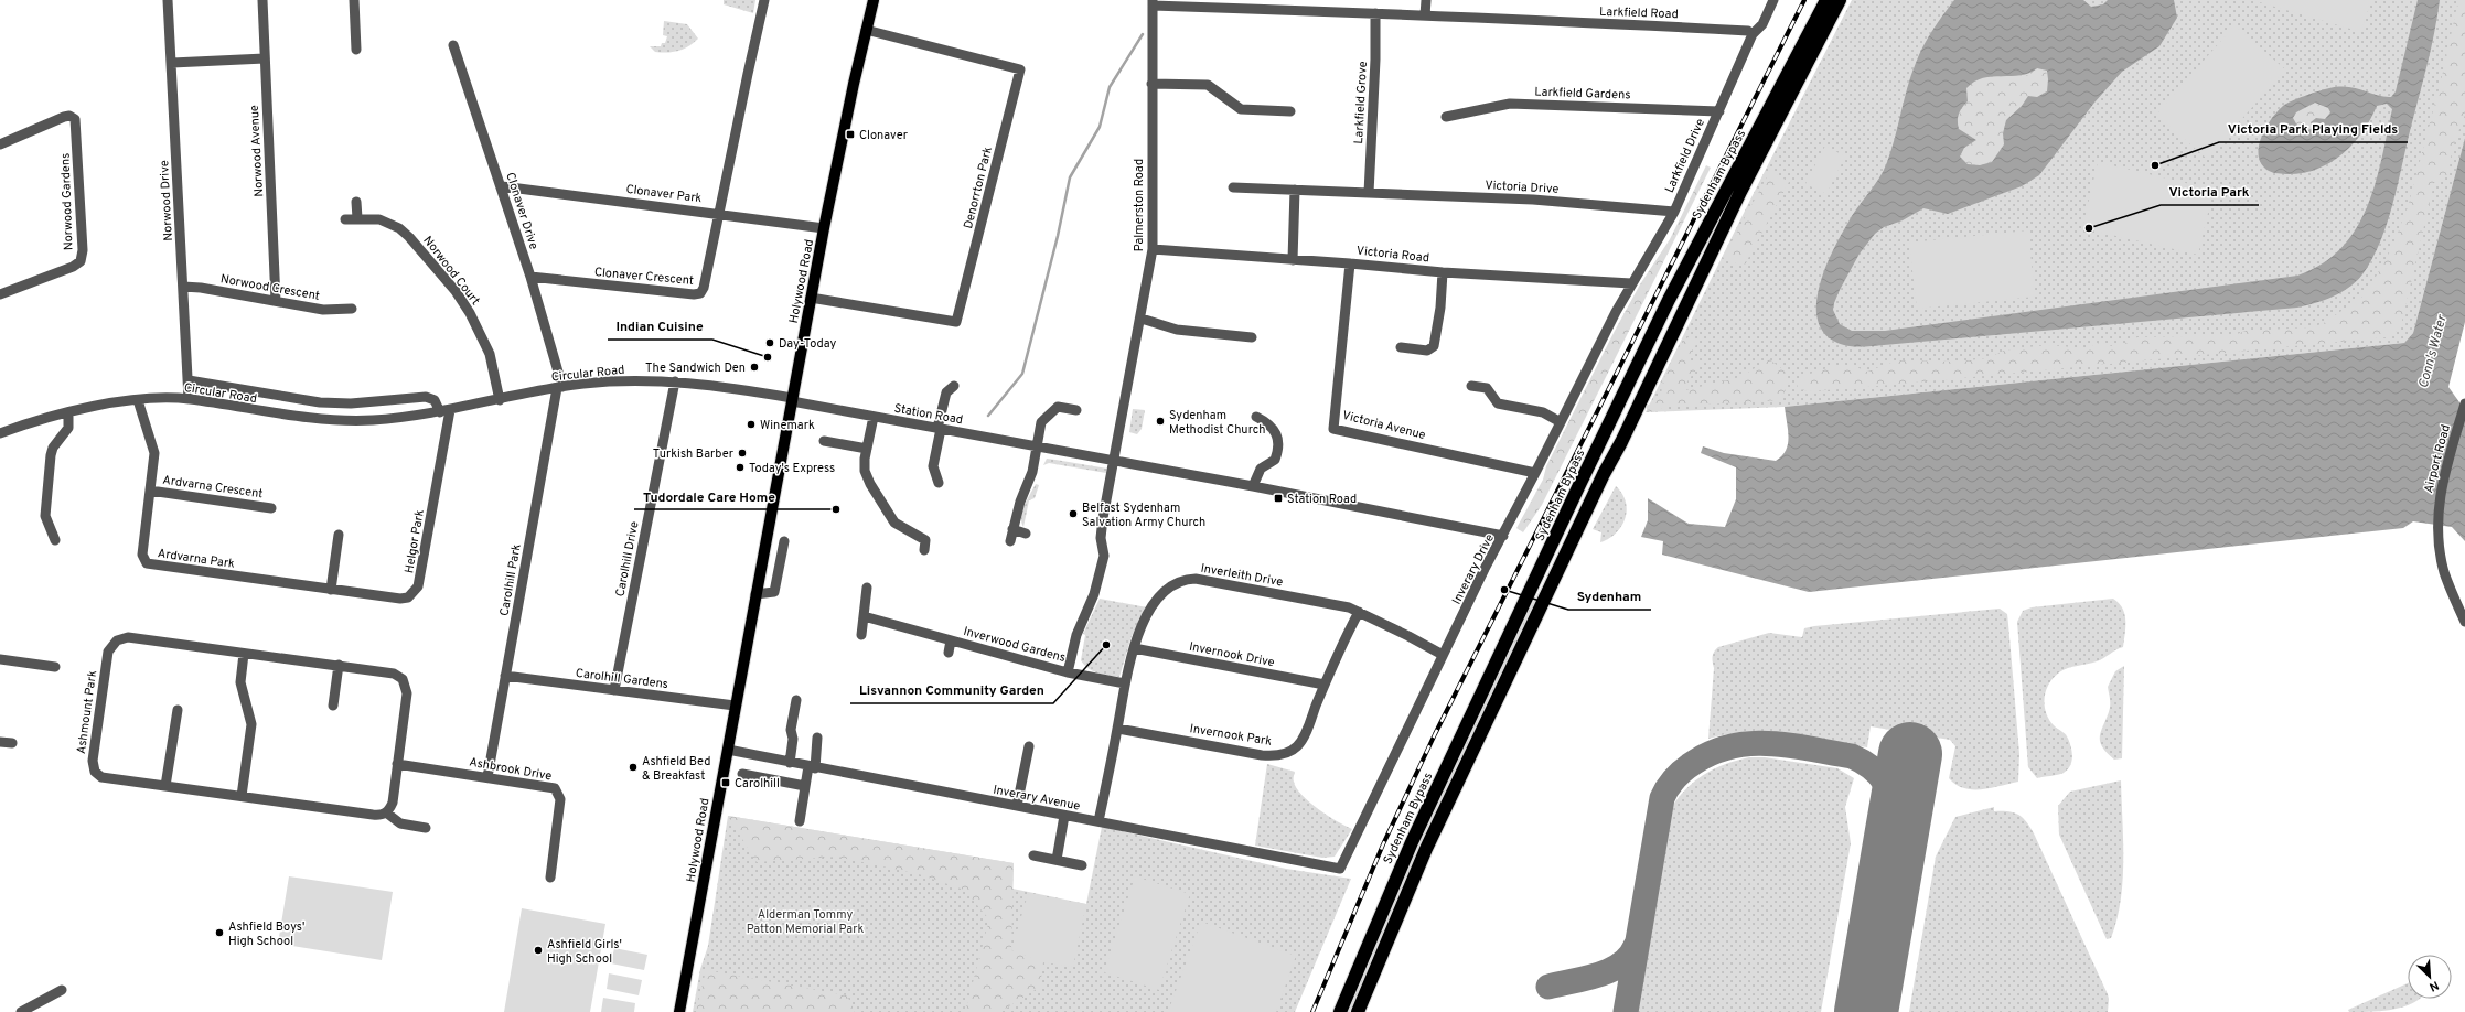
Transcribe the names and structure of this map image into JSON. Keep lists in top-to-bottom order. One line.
{"streets":{"highway":["Sydenham Bypass"],"main road":["Holywood Road"],"street":["Larkfield Road","Larkfield Gardens","Larkfield Grove","Norwood Avenue","Larkfield Drive","Victoria Drive","Denorrton Park","Clonaver Park","Norwood Drive","Norwood Gardens","Palmerston Road","Clonaver Drive","Victoria Road","Norwood Court","Clonaver Crescent","Norwood Crescent","Circular Road","Station Road","Victoria Avenue","Airport Road","Ardvarna Crescent","Helgor Park","Ardvarna Park","Carolhill Drive","Inverary Drive","Inverleith Drive","Carolhill Park","Inverwood Gardens","Invernook Drive","Carolhill Gardens","Ashmount Park","Invernook Park","Ashbrook Drive","Inverary Avenue"]},"crossings":[["Larkfield Road","Larkfield Grove"],["Larkfield Road","Larkfield Drive"],["Larkfield Road","Palmerston Road"],["Larkfield Gardens","Larkfield Drive"],["Larkfield Grove","Victoria Drive"],["Norwood Avenue","Norwood Crescent"],["Larkfield Drive","Victoria Drive"],["Larkfield Drive","Victoria Road"],["Larkfield Drive","Inverary Drive"],["Denorrton Park","Holywood Road"],["Clonaver Park","Clonaver Drive"],["Clonaver Park","Clonaver Crescent"],["Clonaver Park","Holywood Road"],["Norwood Drive","Norwood Crescent"],["Norwood Drive","Circular Road"],["Palmerston Road","Victoria Road"],["Palmerston Road","Station Road"],["Palmerston Road","Inverwood Gardens"],["Clonaver Drive","Clonaver Crescent"],["Clonaver Drive","Circular Road"],["Clonaver Drive","Carolhill Park"],["Victoria Road","Victoria Avenue"],["Victoria Road","Inverary Drive"],["Norwood Court","Circular Road"],["Holywood Road","Circular Road"],["Holywood Road","Station Road"],["Holywood Road","Carolhill Gardens"],["Holywood Road","Inverary Avenue"],["Circular Road","Station Road"],["Circular Road","Helgor Park"],["Circular Road","Ardvarna Park"],["Circular Road","Carolhill Drive"],["Circular Road","Carolhill Park"],["Station Road","Inverary Drive"],["Victoria Avenue","Inverary Drive"],["Ardvarna Crescent","Ardvarna Park"],["Helgor Park","Ardvarna Park"],["Carolhill Drive","Carolhill Gardens"],["Inverary Drive","Inverleith Drive"],["Inverary Drive","Inverary Avenue"],["Inverleith Drive","Inverwood Gardens"],["Inverleith Drive","Invernook Drive"],["Inverleith Drive","Invernook Park"],["Inverleith Drive","Inverary Avenue"],["Carolhill Park","Carolhill Gardens"],["Carolhill Park","Ashbrook Drive"],["Invernook Drive","Invernook Park"],["Ashmount Park","Ashbrook Drive"]],"water":["Conn's Water"],"parks":["Alderman Tommy Patton Memorial Park"],"places":{"transit":["Clonaver","Station Road","Carolhill"],"other":["Victoria Park Playing Fields","Victoria Park","Day-Today","Indian Cuisine","The Sandwich Den","Sydenham Methodist Church","Winemark","Turkish Barber","Today's Express","Tudordale Care Home","Belfast Sydenham Salvation Army Church","Sydenham","Lisvannon Community Garden","Ashfield Bed & Breakfast","Ashfield Boys' High School","Ashfield Girls' High School"]},"north":"bottom right"}
